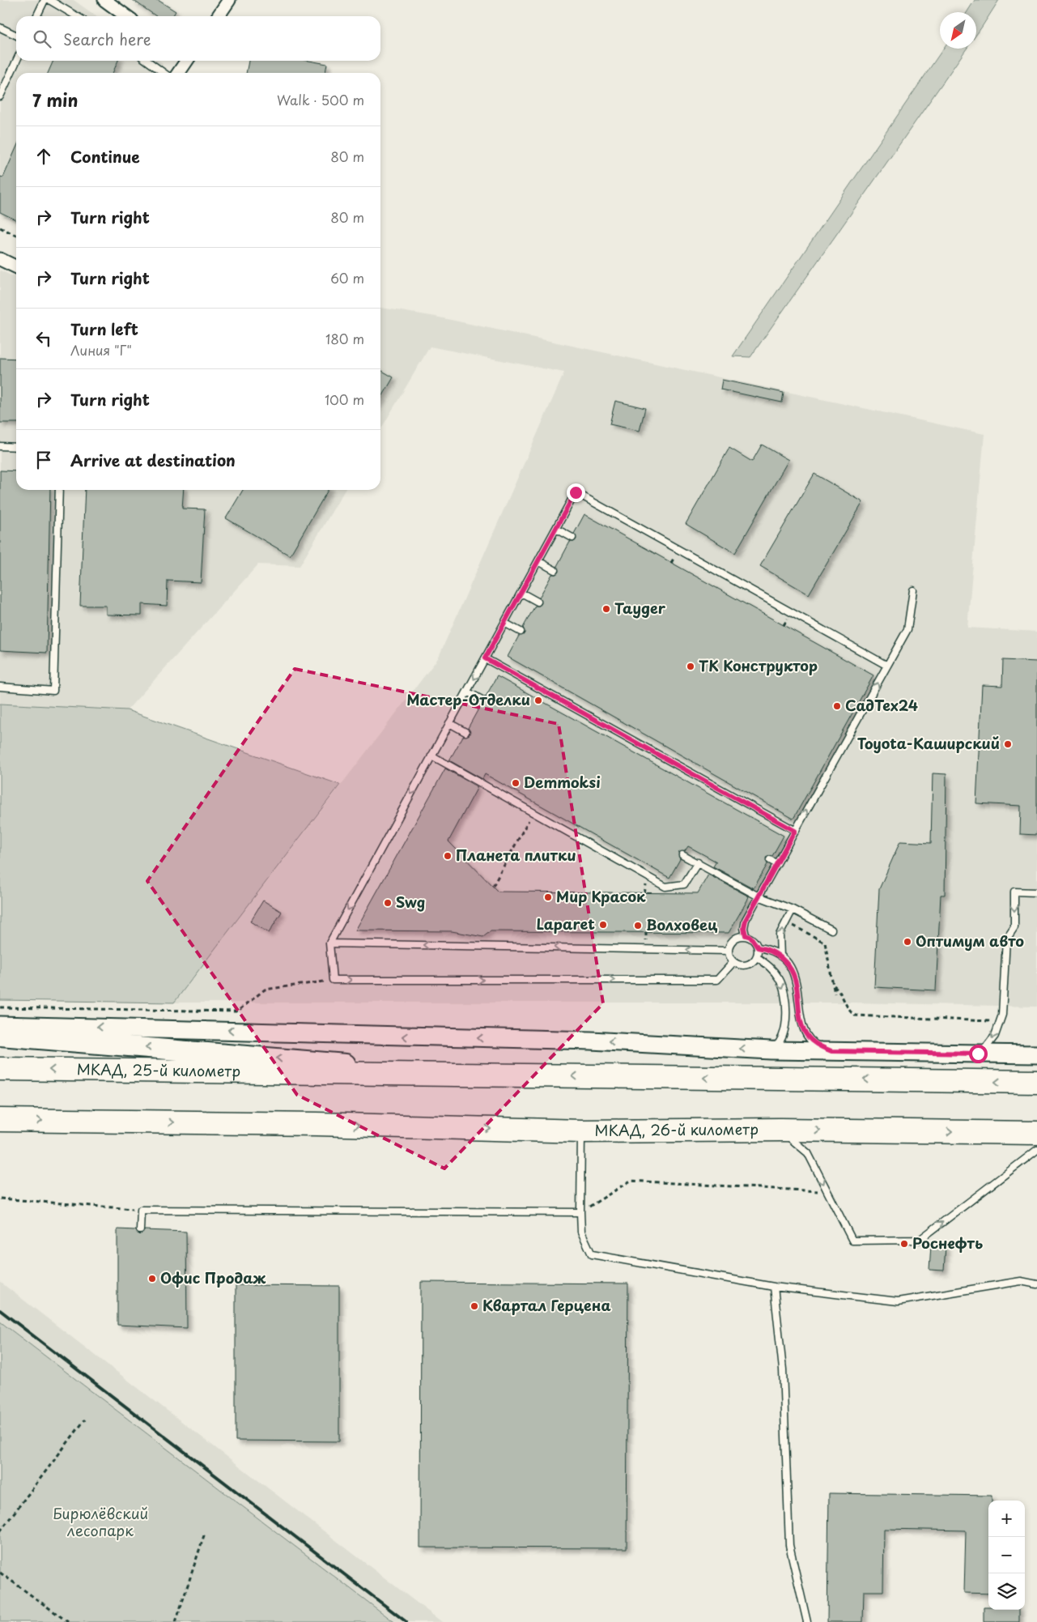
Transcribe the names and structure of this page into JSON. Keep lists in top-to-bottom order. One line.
{"streets":{"highway":["МКАД, 25-й километр","МКАД, 26-й километр"]},"one_way":["МКАД, 25-й километр"],"parks":["Бирюлёвский лесопарк"],"places":["Tayger","ТК Конструктор","Мастер-Отделки","СадТех24","Toyota-Каширский","Demmoksi","Планета плитки","Мир Красок","Swg","Laparet","Волховец","Оптимум авто","Роснефть","Офис Продаж","Квартал Герцена"],"north":"bottom left","page":{"search":"Search here","heading":["7 min","Walk · 500 m"],"list":[["Continue","80 m"],["Turn right","80 m"],["Turn right","60 m"],["Turn left","Линия \"Г\"","180 m"],["Turn right","100 m"],"Arrive at destination"],"map_buttons":["+","−"]}}
